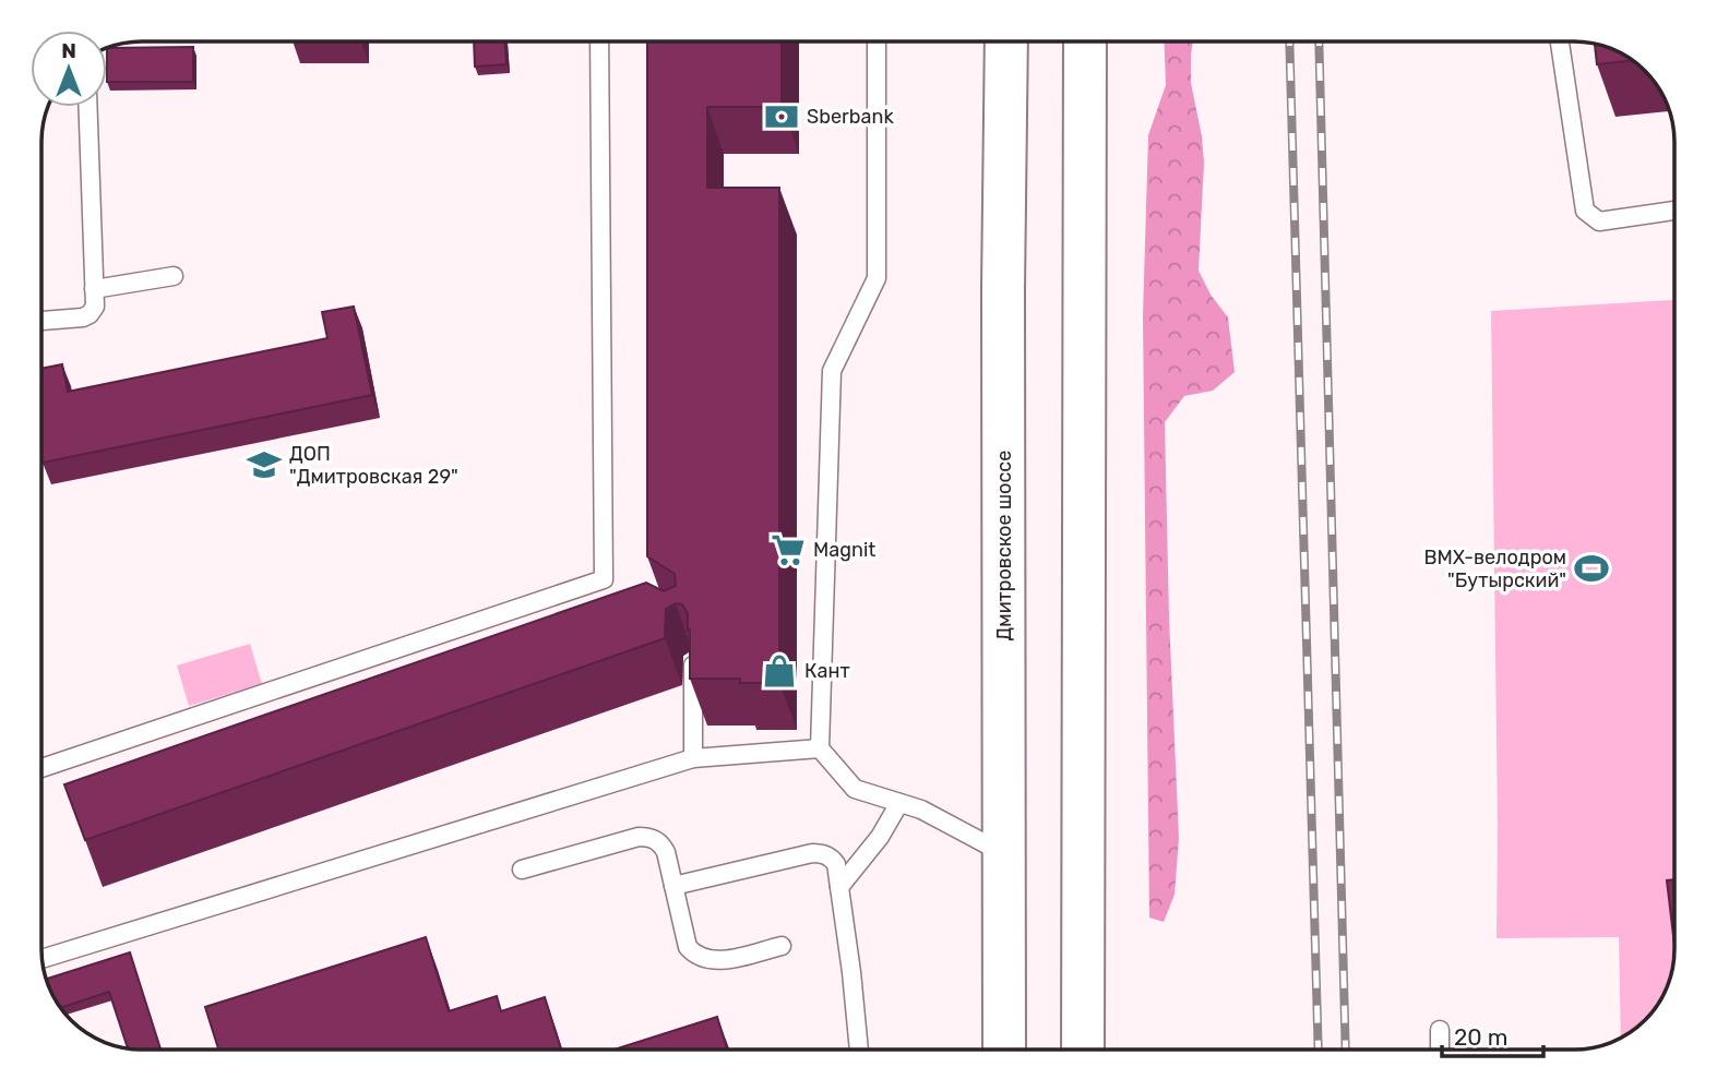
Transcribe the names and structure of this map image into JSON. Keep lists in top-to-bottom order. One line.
{"streets":{"main road":["Дмитровское шоссе"]},"places":{"bank":["Sberbank"],"school or university":["ДОП \"Дмитровская 29\""],"supermarket":["Magnit"],"sports":["BMX-велодром \"Бутырский\""],"shop":["Кант"]},"scale_bar":"20 m","north":"top"}
